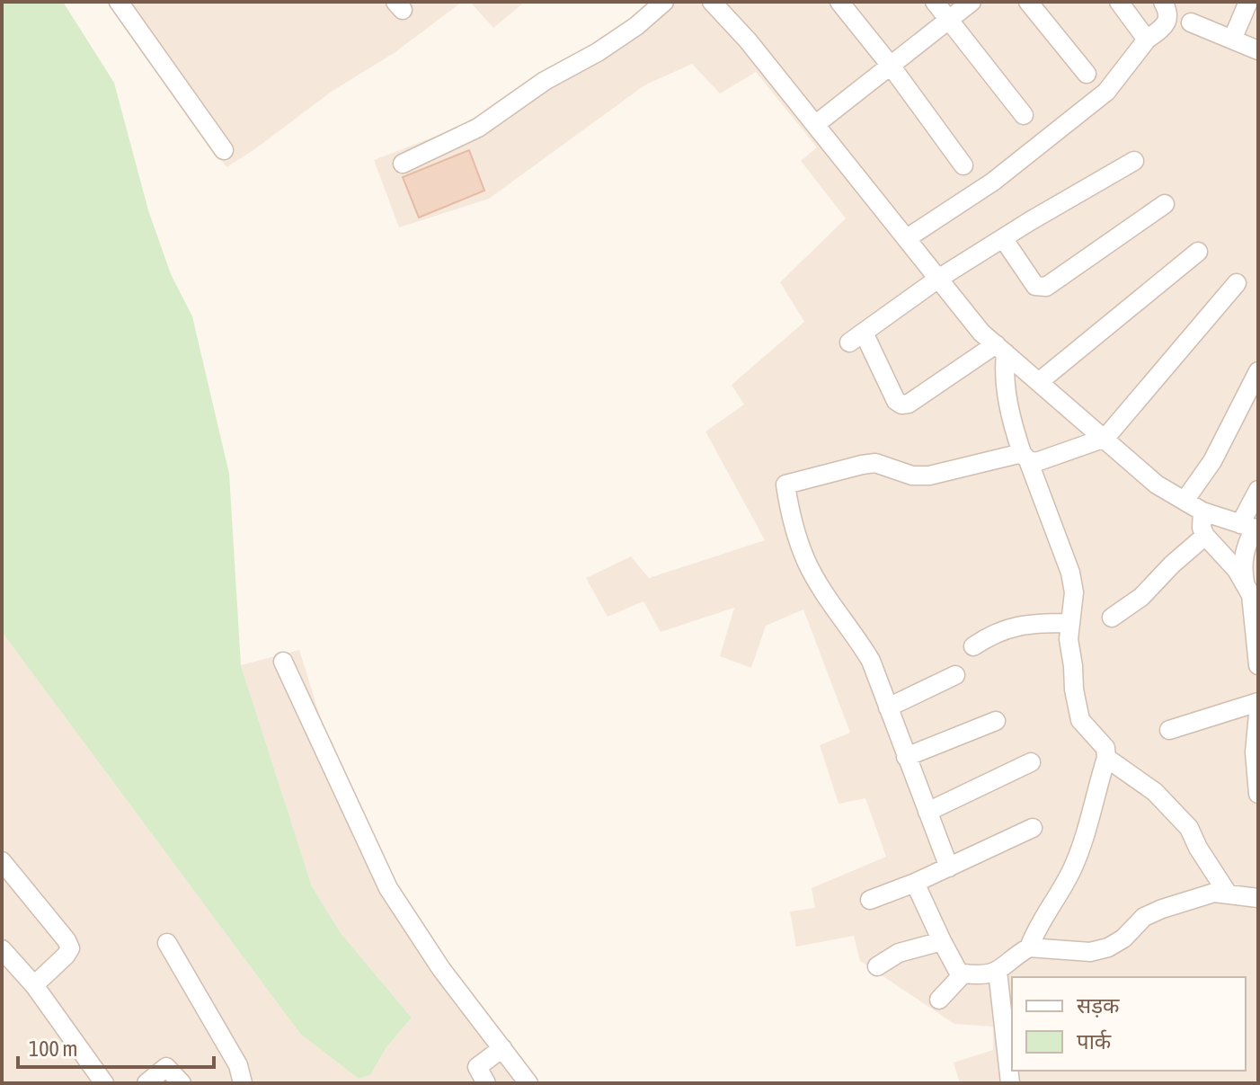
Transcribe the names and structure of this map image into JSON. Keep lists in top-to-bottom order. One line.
{"legend":["सड़क","पार्क"],"scale_bar":"100 m"}
